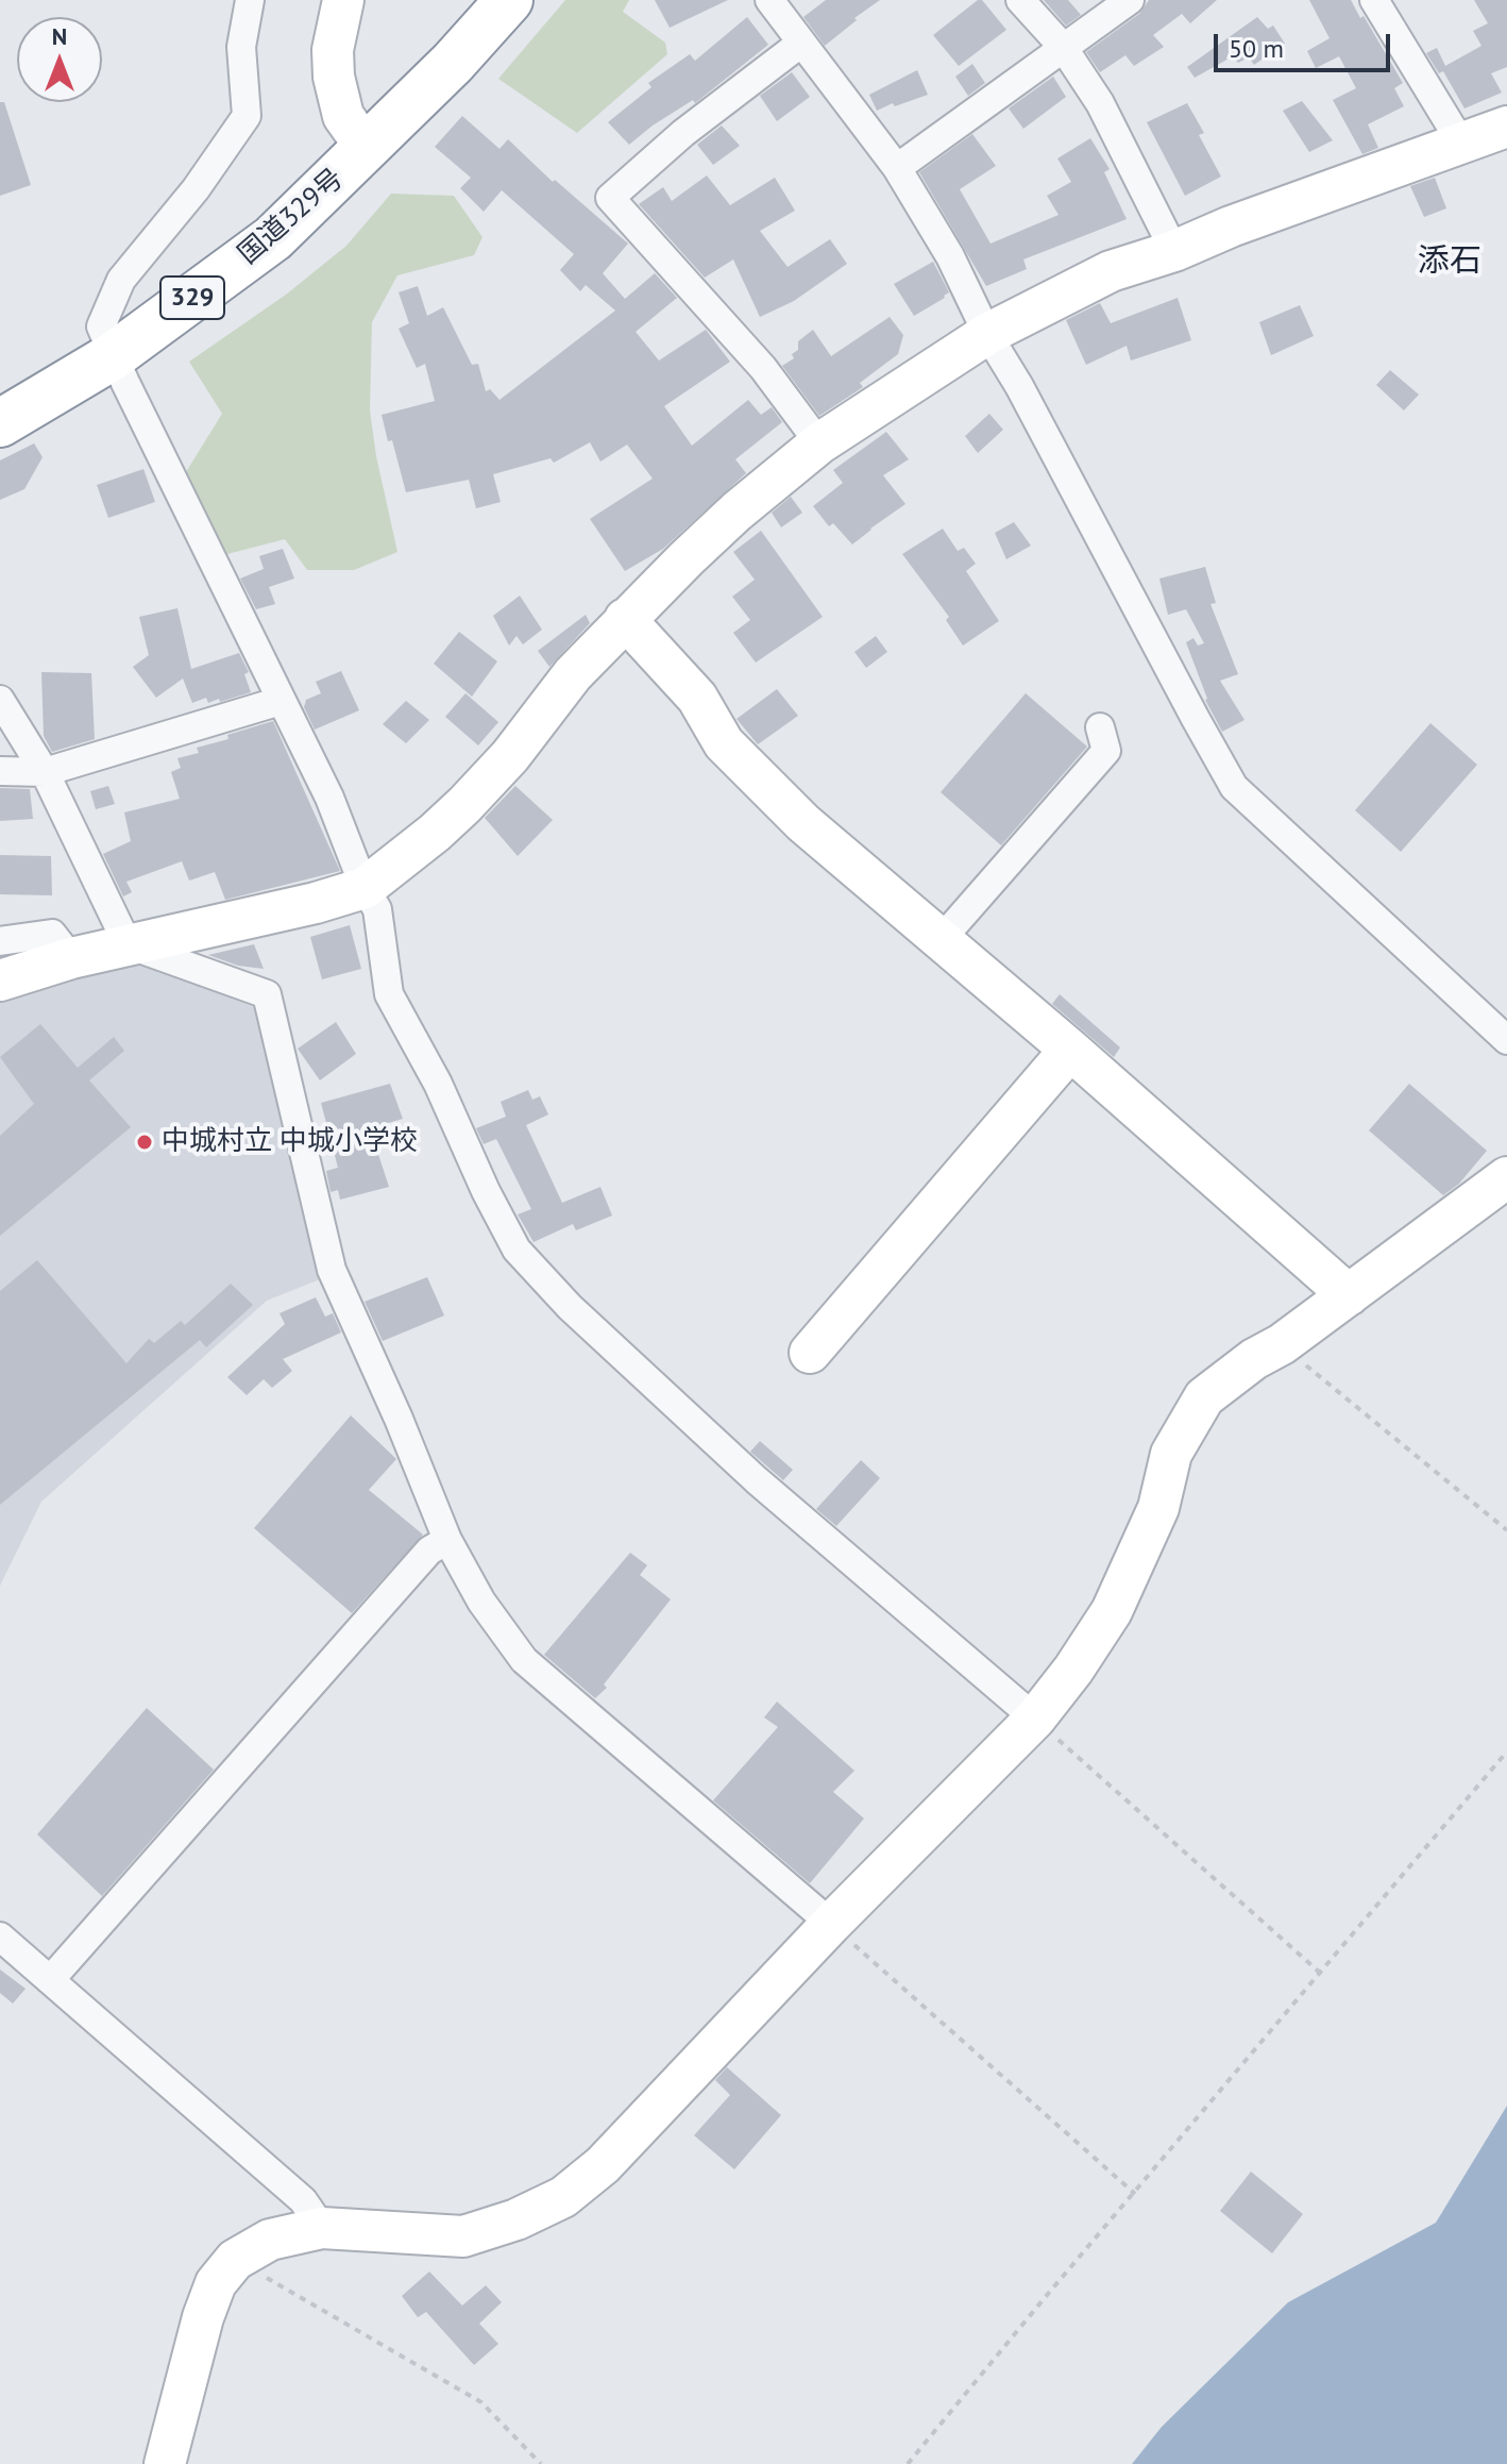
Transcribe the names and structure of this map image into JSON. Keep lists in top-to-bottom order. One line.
{"streets":{"highway":["国道329号","329"]},"districts":["添石"],"places":["中城村立 中城小学校"],"scale_bar":"50 m","north":"top"}
